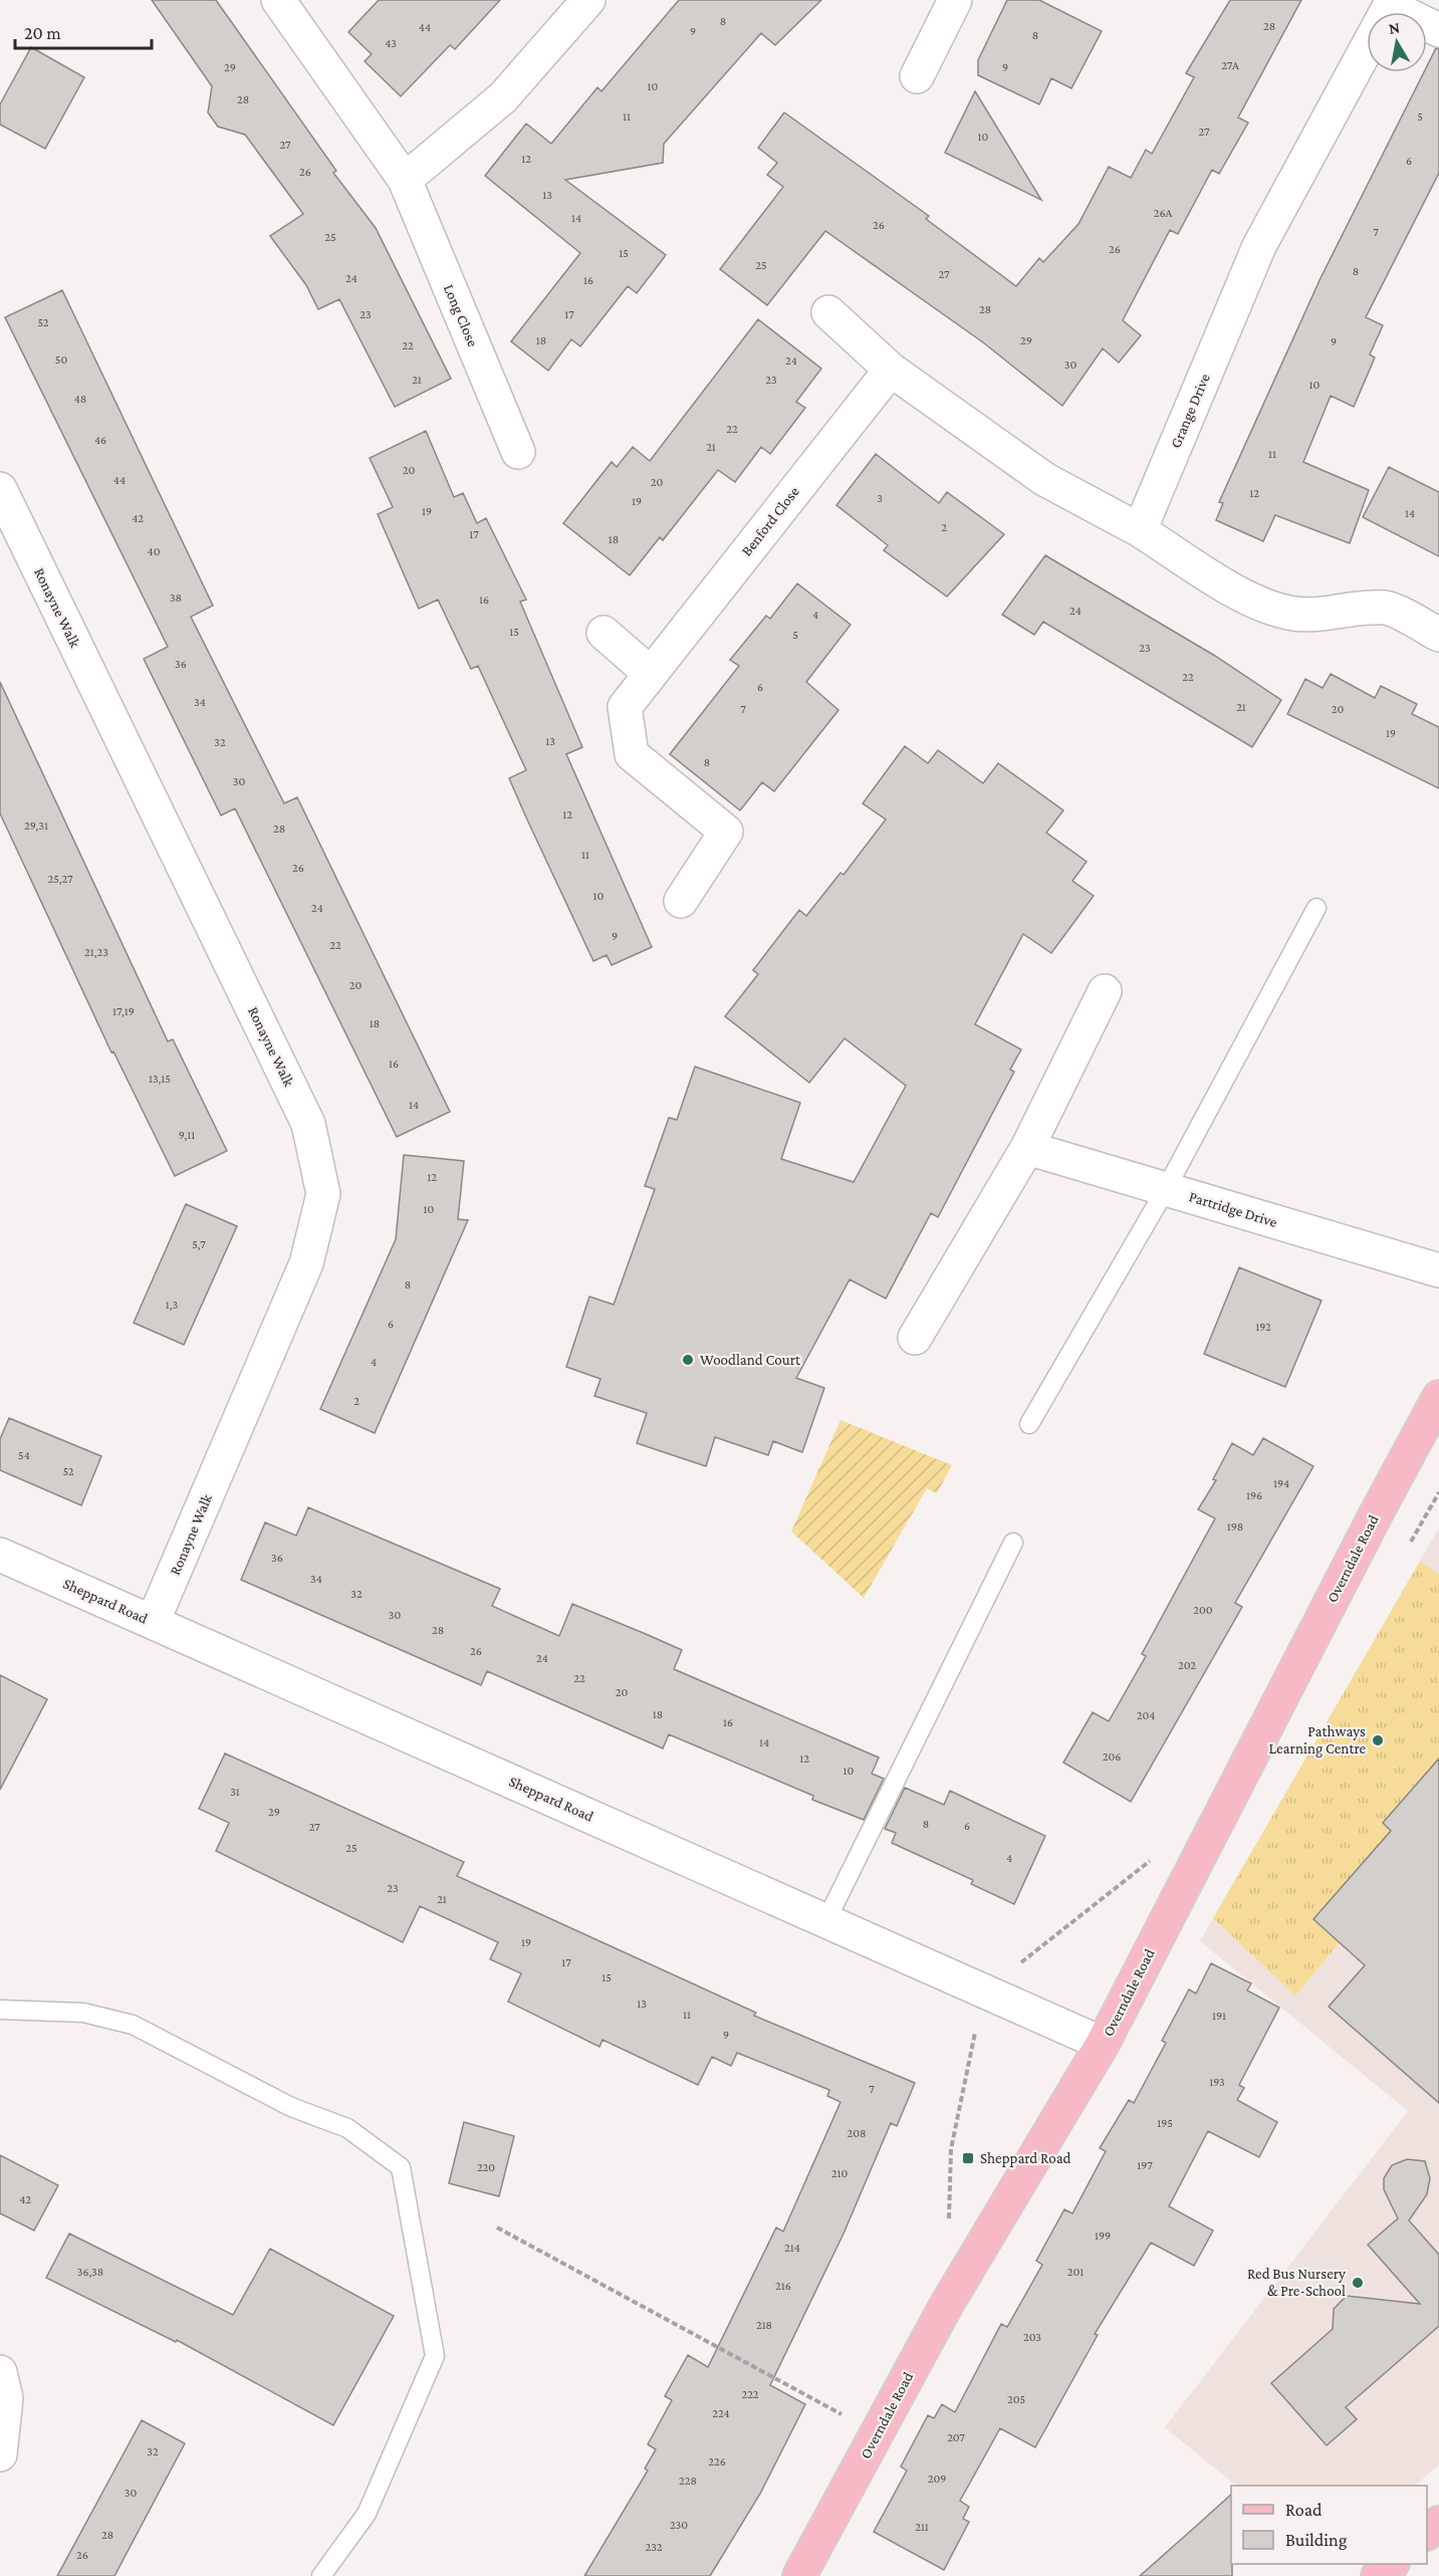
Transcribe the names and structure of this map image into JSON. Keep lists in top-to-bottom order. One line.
{"streets":{"main road":["Overndale Road"],"street":["Long Close","Grange Drive","Benford Close","Ronayne Walk","Partridge Drive","Sheppard Road"]},"crossings":[["Ronayne Walk","Sheppard Road"],["Overndale Road","Sheppard Road"]],"places":{"other":["Woodland Court","Pathways Learning Centre","Red Bus Nursery & Pre-School"],"transit":["Sheppard Road"]},"house_numbers":["8","28","44","9","8","43","27A","29","9","10","28","11","5","27","10","27","12","6","26","13","26A","14","26","7","25","26","15","25","8","27","24","16","28","23","17","52","18","29","9","22","50","24","30","21","23","10","48","22","46","21","11","20","44","20","12","3","19","19","14","42","2","17","18","40","38","16","24","4","15","5","23","36","22","6","34","21","7","20","19","13","32","8","30","12","29,31","28","11","26","25,27","10","24","9","22","21,23","20","17,19","18","16","13,15","14","9,11","12","10","5,7","8","1,3","6","192","4","2","54","52","194","196","198","36","34","32","200","30","28","26","24","202","22","20","18","204","16","14","206","12","10","31","29","8","6","27","25","4","23","21","19","17","15","13","11","191","9","193","7","195","208","197","220","210","42","199","214","36,38","201","216","218","203","222","205","224","207","32","226","209","228","30","230","211","28","232","26"],"legend":["Road","Building"],"scale_bar":"20 m","north":"top"}
